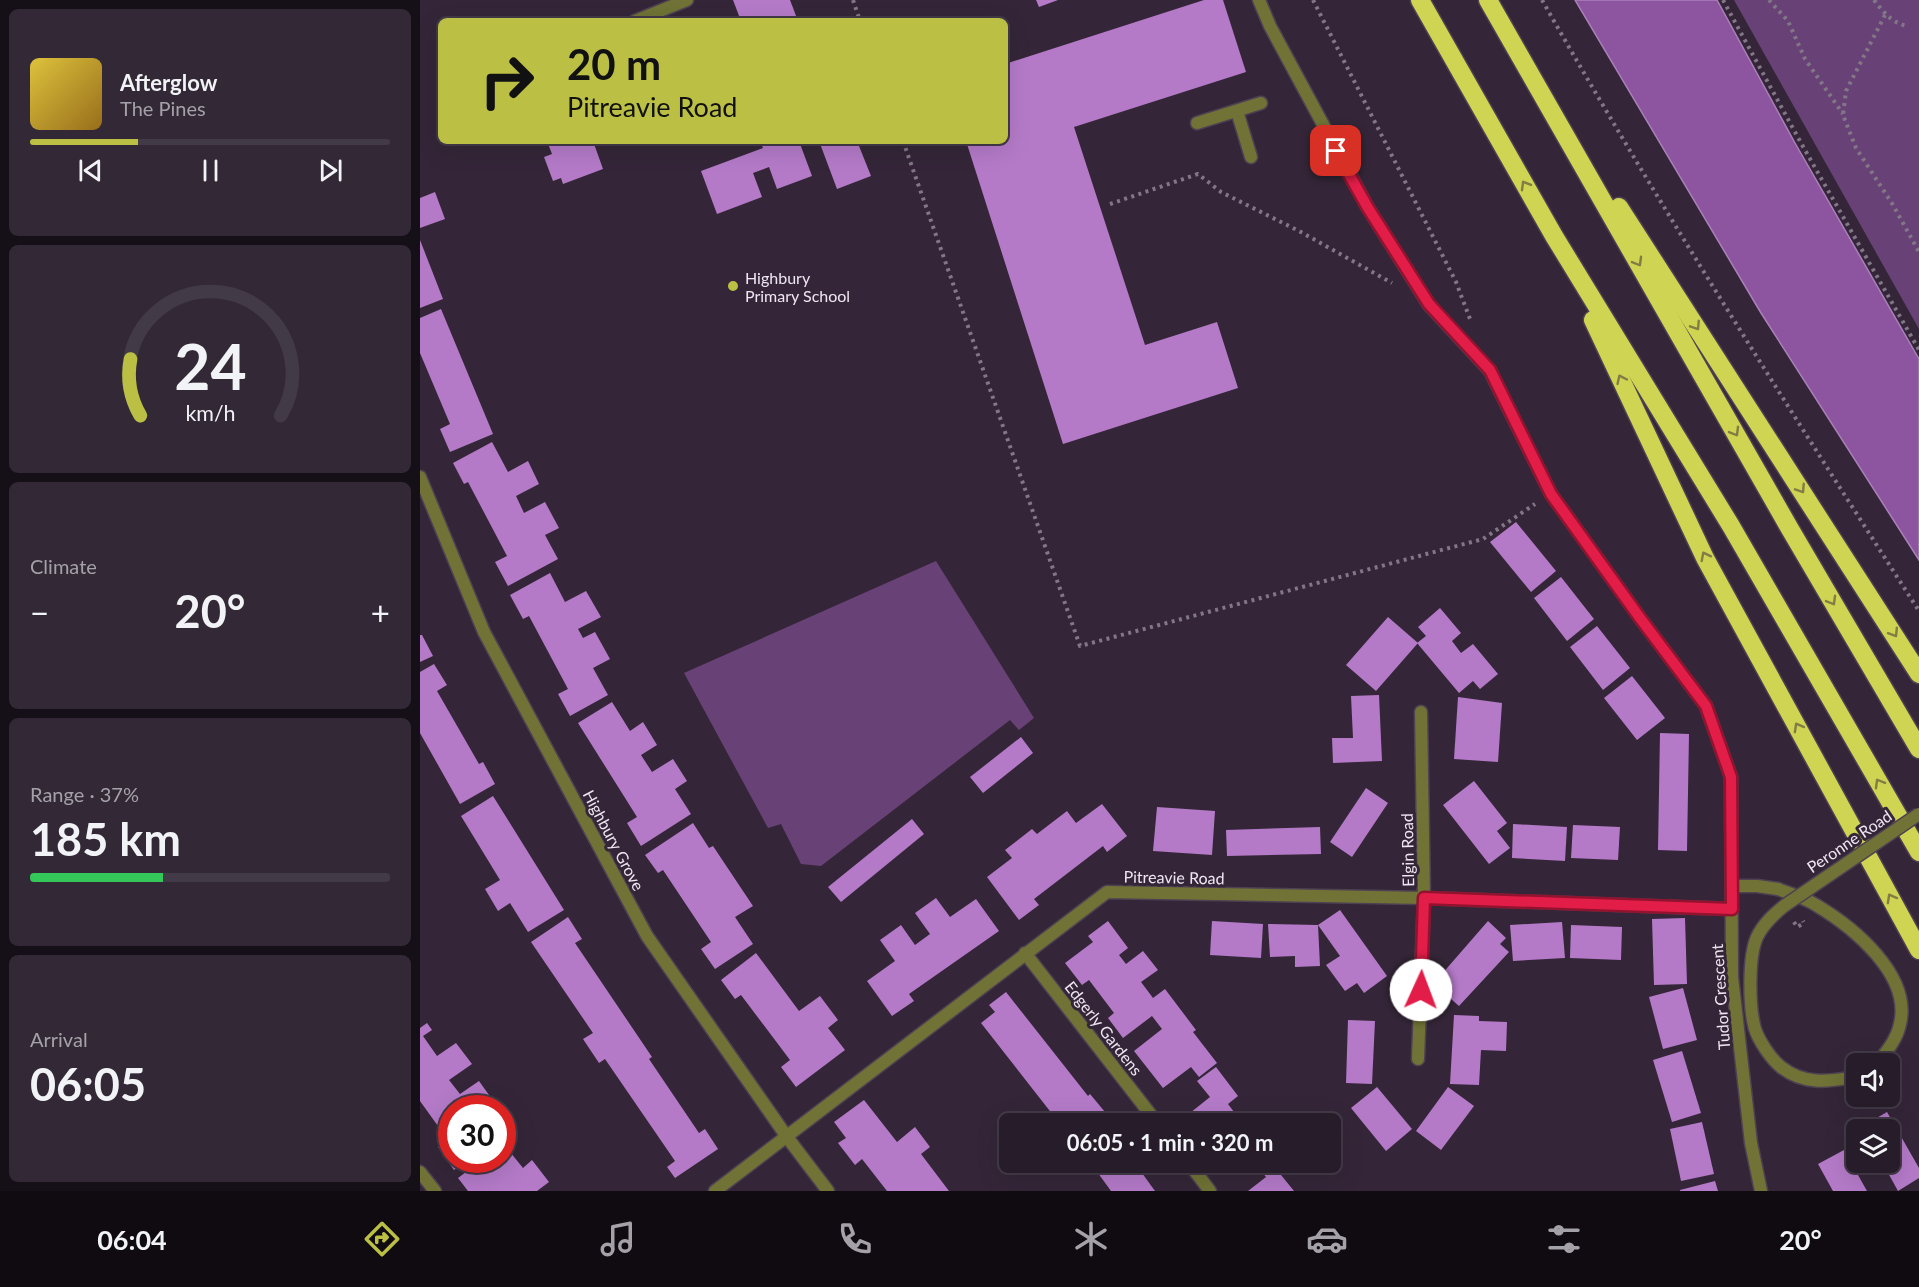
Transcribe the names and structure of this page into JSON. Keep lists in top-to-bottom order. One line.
{"streets":{"street":["Highbury Grove","Peronne Road","Elgin Road","Pitreavie Road","Tudor Crescent","Edgerly Gardens"]},"crossings":[["Highbury Grove","Pitreavie Road"],["Elgin Road","Pitreavie Road"],["Pitreavie Road","Tudor Crescent"],["Pitreavie Road","Edgerly Gardens"]],"places":["Highbury Primary School"],"page":{"turn":["20 m","Pitreavie Road"],"song":["Afterglow","The Pines"],"tile":["Climate",["Range · 37%","185 km"],["Arrival","06:05"]],"heat":["−","20°","+"],"limit":"30","trip":"06:05 · 1 min · 320 m","tabs":["06:04","20°"],"gauge":["24","km/h"]}}
